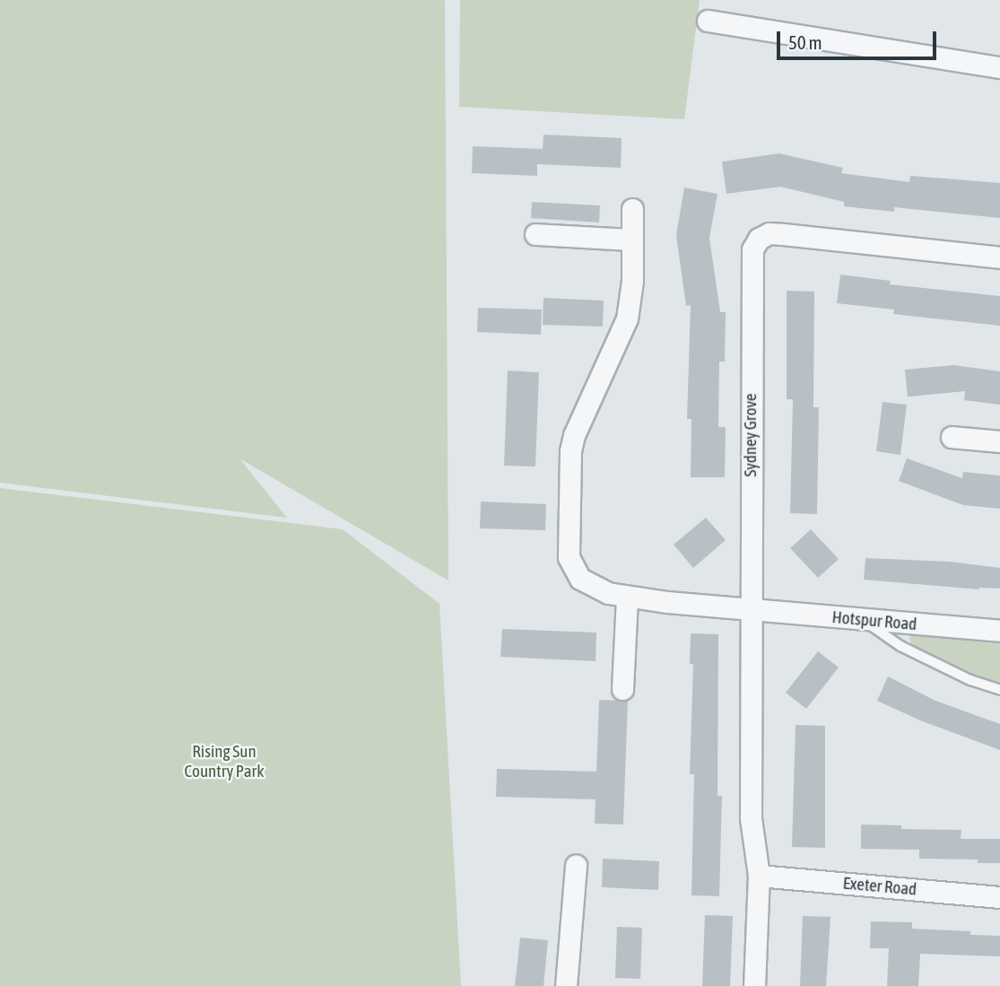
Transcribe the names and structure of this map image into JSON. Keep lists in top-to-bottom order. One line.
{"streets":{"street":["Sydney Grove","Hotspur Road","Exeter Road"]},"crossings":[["Sydney Grove","Hotspur Road"],["Sydney Grove","Exeter Road"]],"parks":["Rising Sun Country Park"],"scale_bar":"50 m"}
